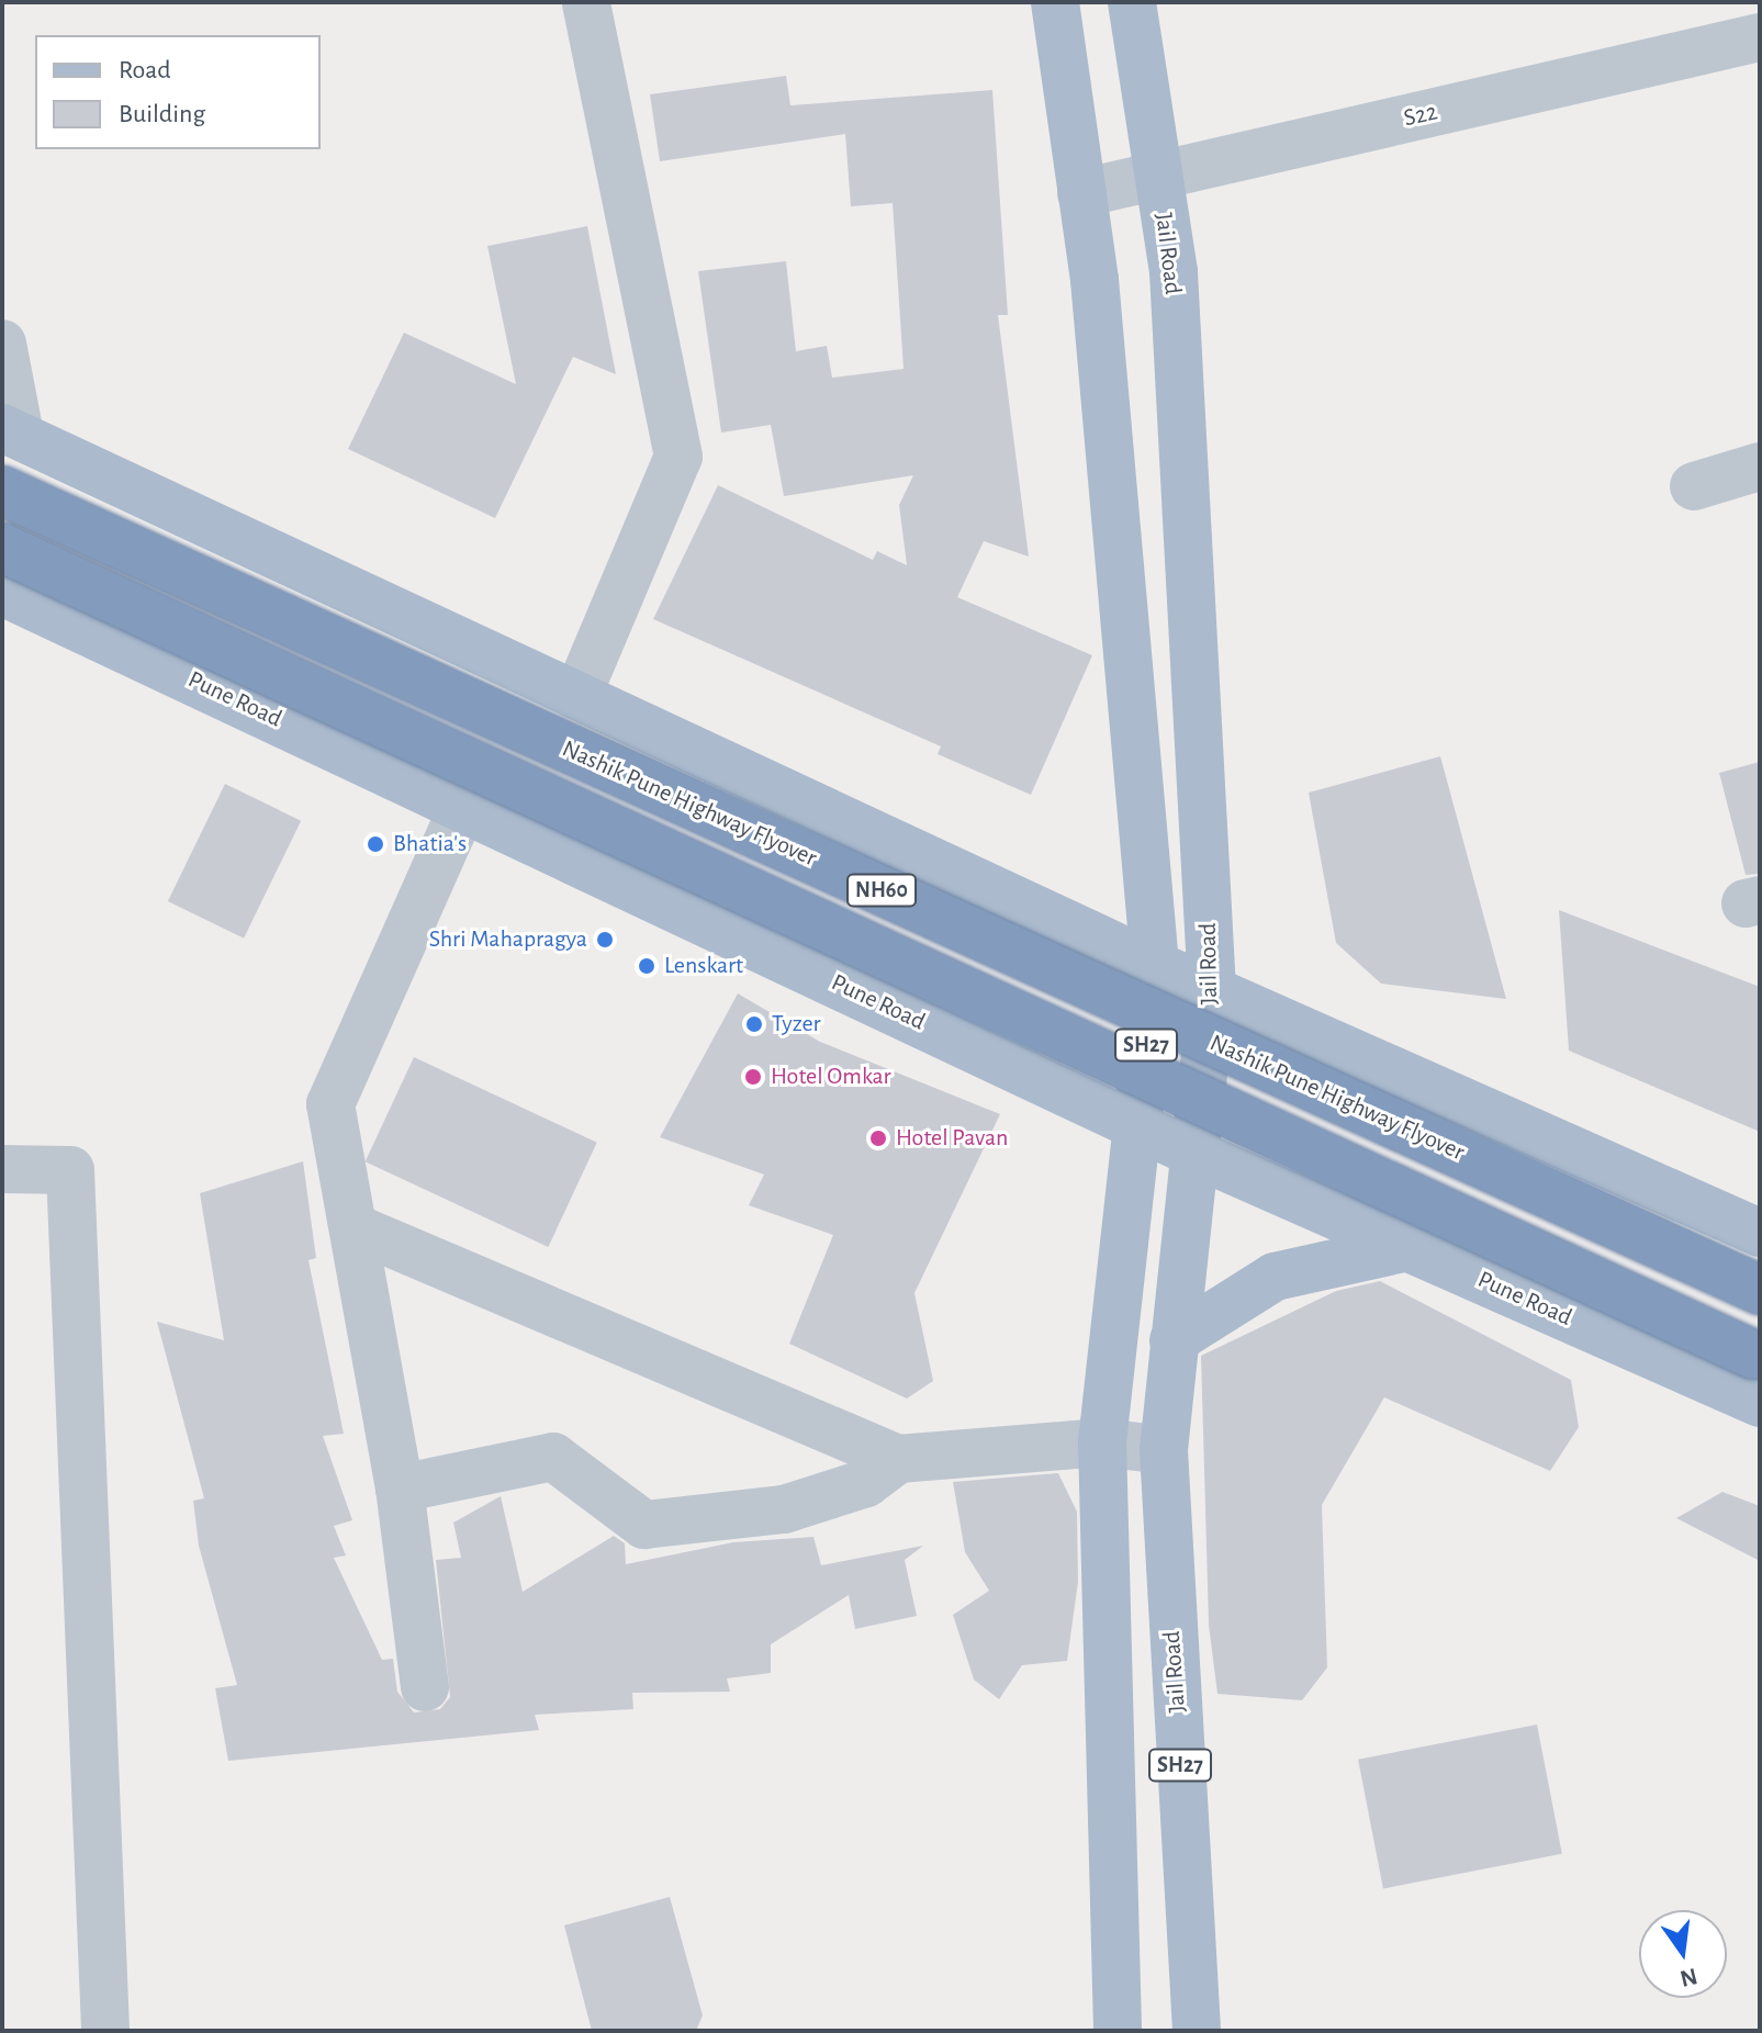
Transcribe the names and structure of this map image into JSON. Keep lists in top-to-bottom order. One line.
{"streets":{"highway":["Nashik Pune Highway Flyover","NH60"],"main road":["Jail Road","Pune Road","SH27"],"street":["S22"]},"crossings":[["S22","Jail Road"],["Jail Road","Pune Road"],["Pune Road","SH27"]],"places":["Bhatia's","Shri Mahapragya","Lenskart","Tyzer","Hotel Omkar","Hotel Pavan"],"legend":["Road","Building"],"north":"bottom"}
